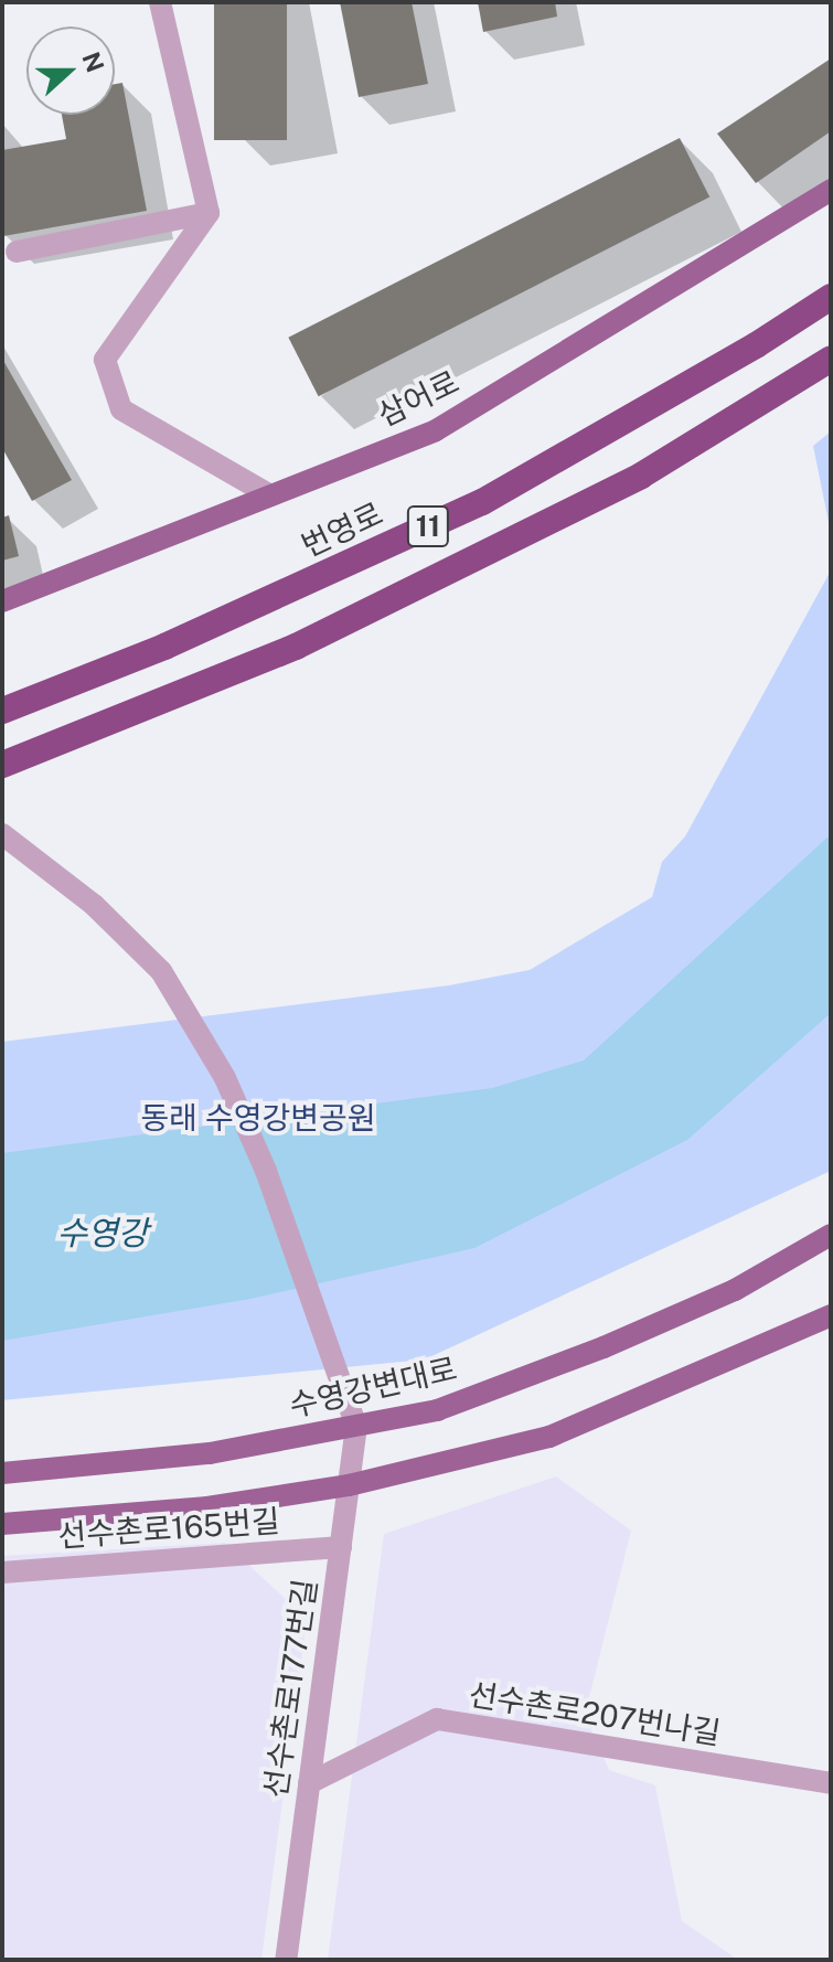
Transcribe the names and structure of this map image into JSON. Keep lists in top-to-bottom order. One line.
{"streets":{"highway":["11","번영로"],"main road":["삼어로","수영강변대로"],"street":["선수촌로165번길","선수촌로177번길","선수촌로207번나길"]},"crossings":[["수영강변대로","선수촌로177번길"],["선수촌로165번길","선수촌로177번길"],["선수촌로177번길","선수촌로207번나길"]],"water":["수영강"],"parks":["동래 수영강변공원"],"north":"right"}
